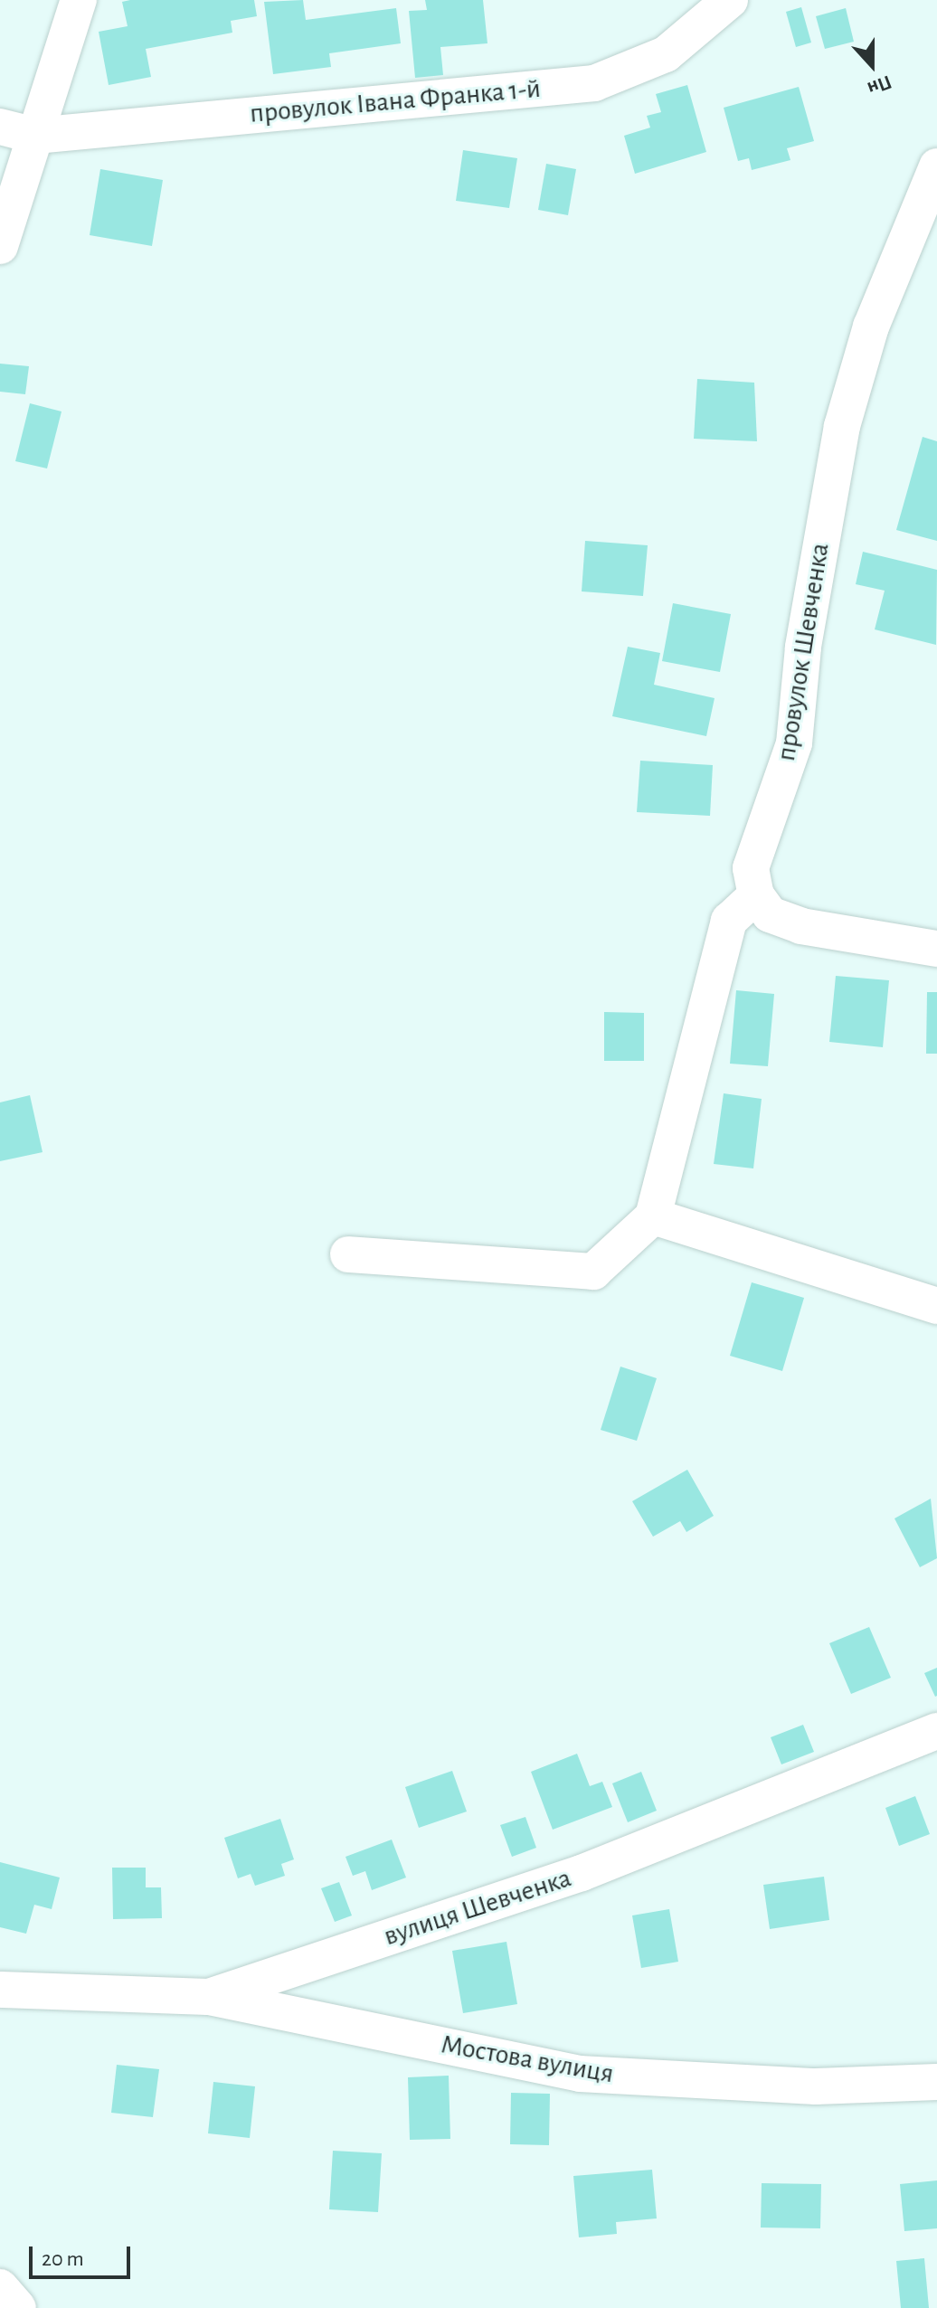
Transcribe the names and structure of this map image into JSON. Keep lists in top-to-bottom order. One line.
{"streets":{"street":["провулок Івана Франка 1-й","провулок Шевченка","вулиця Шевченка","Мостова вулиця"]},"crossings":[["вулиця Шевченка","Мостова вулиця"]],"scale_bar":"20 m","north":"bottom"}
